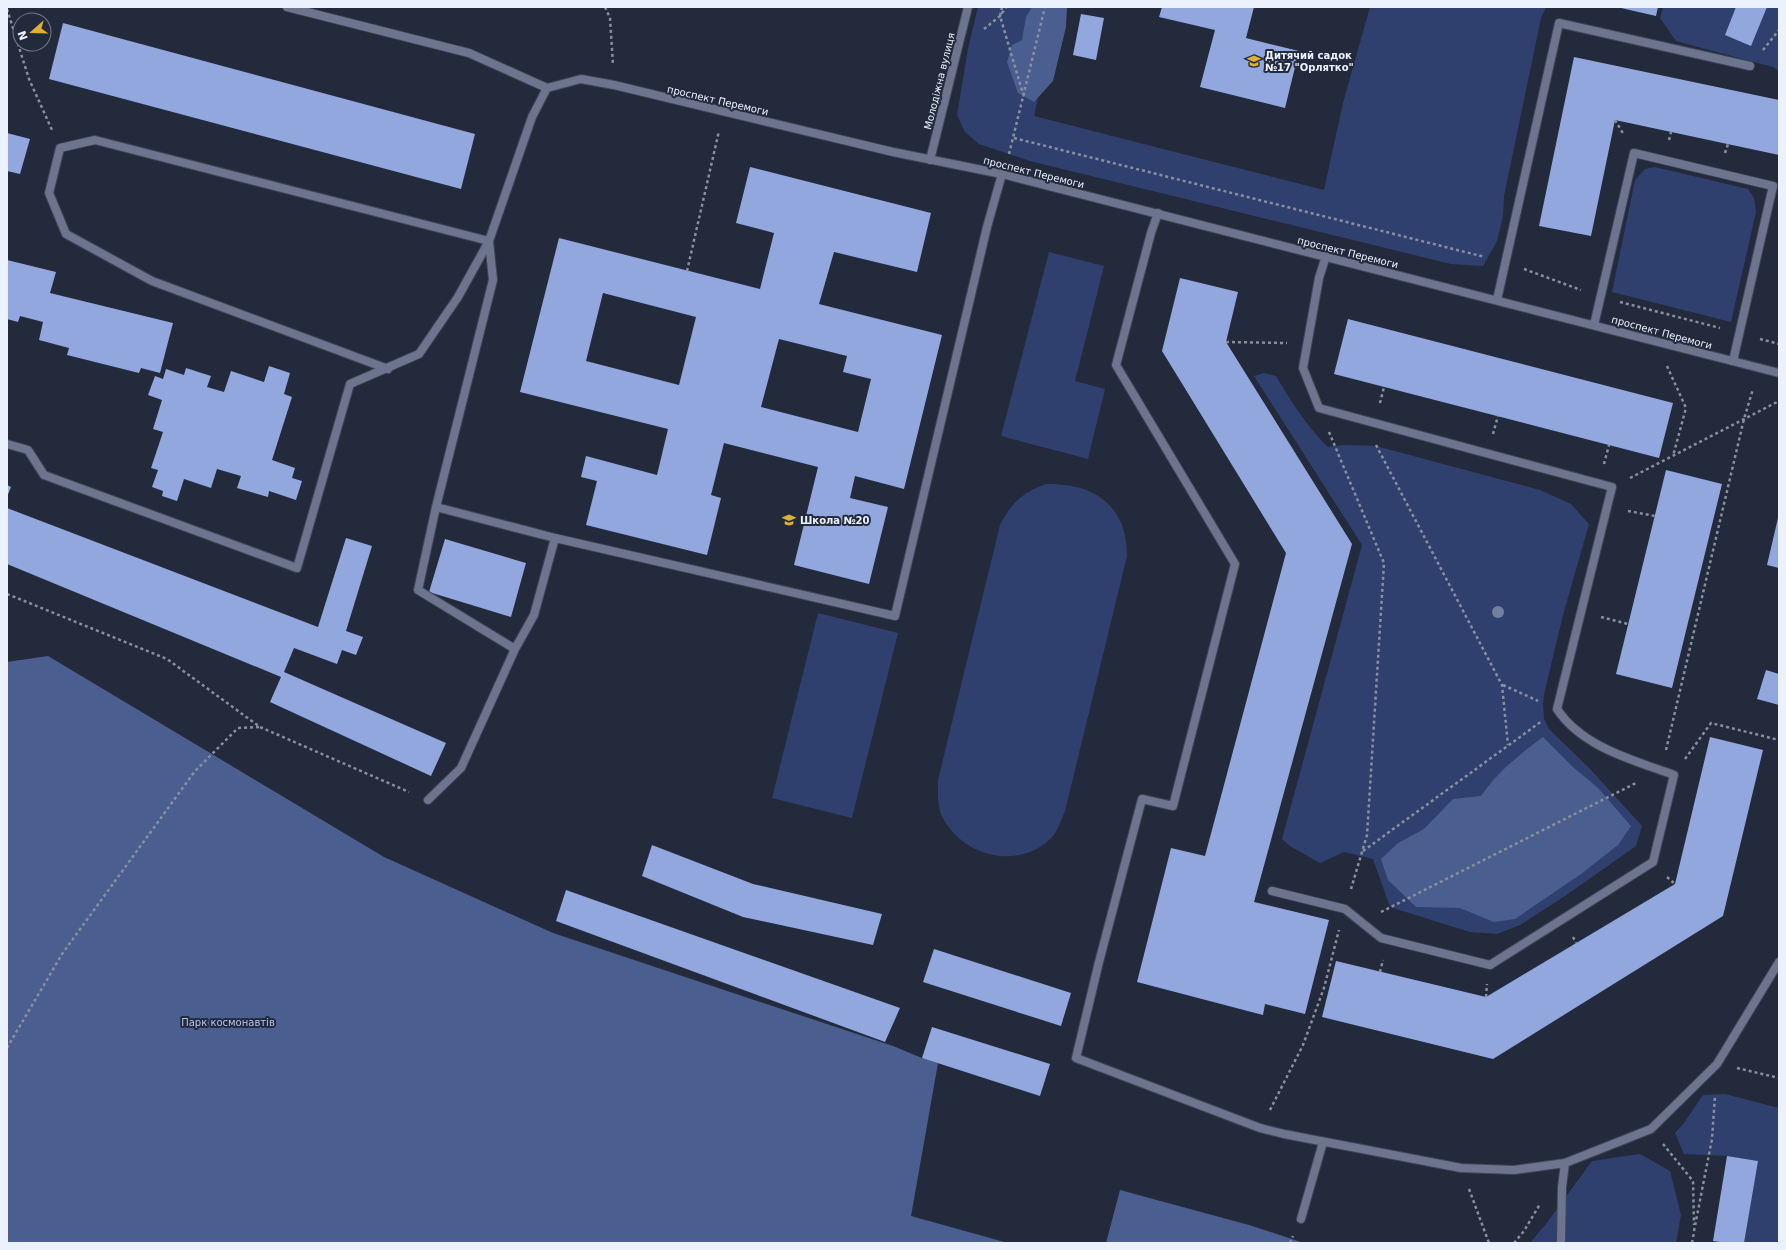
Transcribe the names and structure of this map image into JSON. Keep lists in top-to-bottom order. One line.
{"streets":{"street":["Молодіжна вулиця","проспект Перемоги"]},"crossings":[["Молодіжна вулиця","проспект Перемоги"]],"parks":["Парк космонавтів"],"places":{"school or university":["Дитячий садок №17 \"Орлятко\"","Школа №20"]},"north":"left"}
